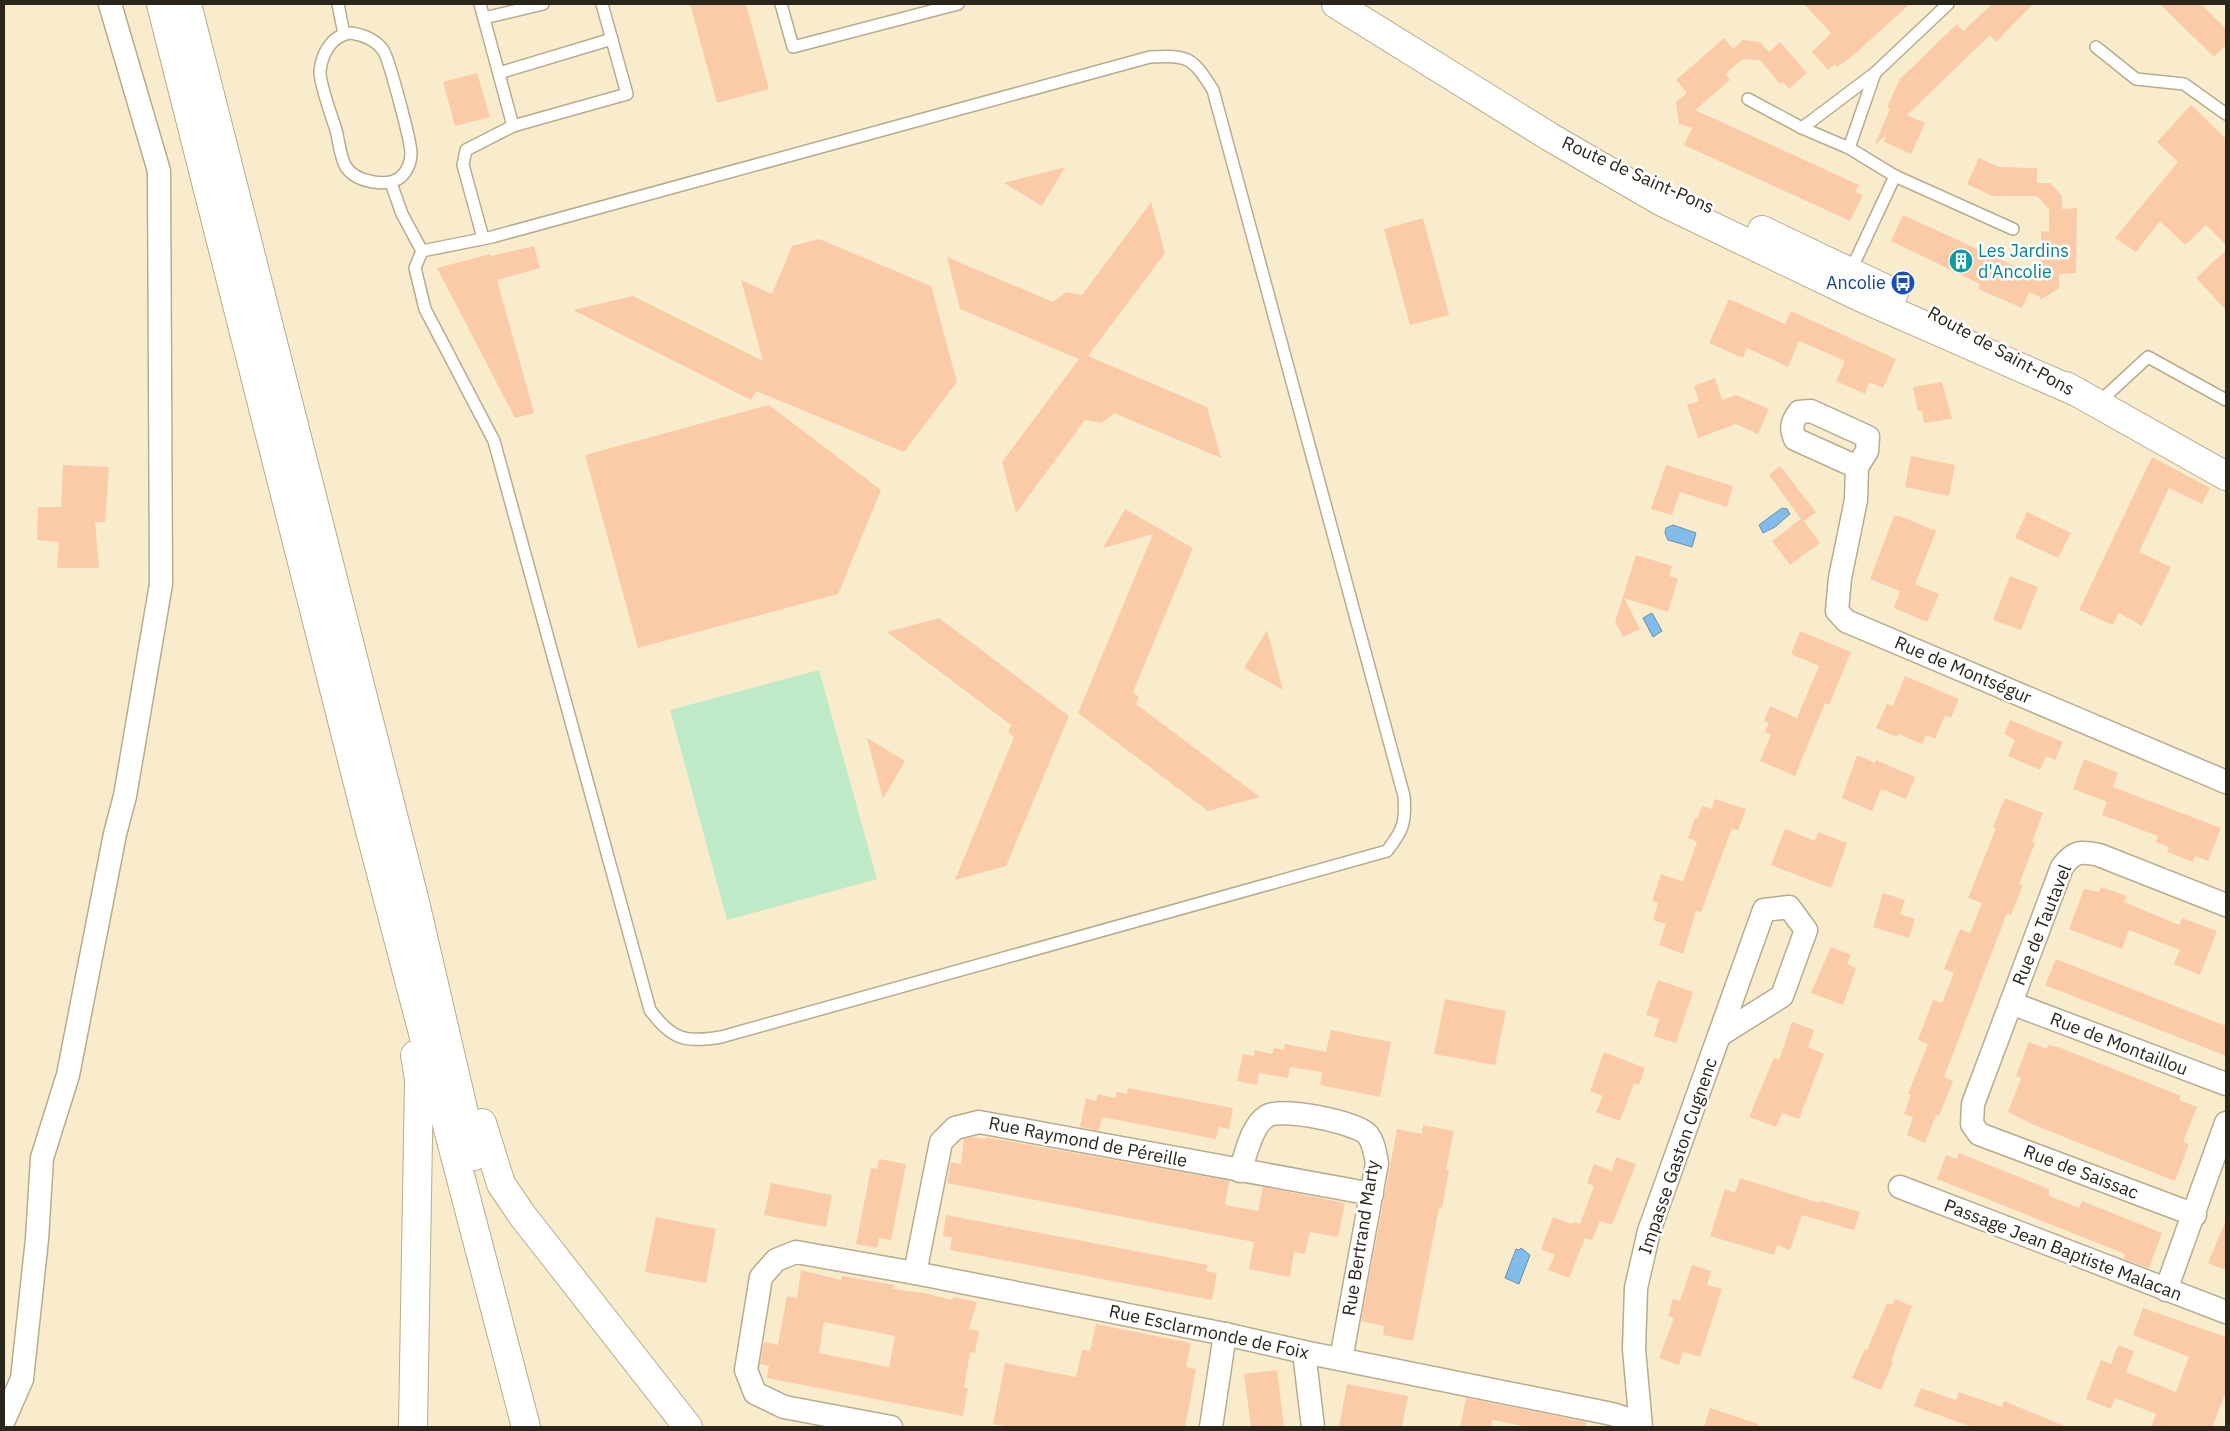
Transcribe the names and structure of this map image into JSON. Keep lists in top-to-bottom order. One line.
{"streets":{"main road":["Route de Saint-Pons"],"street":["Rue de Montségur","Rue de Tautavel","Rue de Montaillou","Rue Raymond de Péreille","Impasse Gaston Cugnenc","Rue de Saissac","Rue Bertrand Marty","Passage Jean Baptiste Malacan","Rue Esclarmonde de Foix"]},"crossings":[["Rue de Tautavel","Rue de Montaillou"],["Rue de Tautavel","Rue de Saissac"],["Rue Raymond de Péreille","Rue Bertrand Marty"],["Rue Raymond de Péreille","Rue Esclarmonde de Foix"],["Impasse Gaston Cugnenc","Rue Esclarmonde de Foix"],["Rue Bertrand Marty","Rue Esclarmonde de Foix"]],"places":{"building":["Les Jardins d'Ancolie"],"bus stop":["Ancolie"]}}
